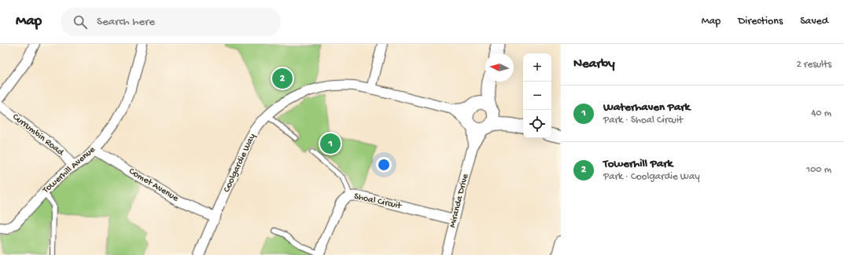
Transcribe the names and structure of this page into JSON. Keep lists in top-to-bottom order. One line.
{"streets":{"street":["Currumbin Road","Coolgardie Way","Towerhill Avenue","Comet Avenue","Miranda Drive","Shoal Circuit"]},"crossings":[["Currumbin Road","Towerhill Avenue"],["Coolgardie Way","Comet Avenue"],["Coolgardie Way","Miranda Drive"],["Towerhill Avenue","Comet Avenue"],["Miranda Drive","Shoal Circuit"]],"north":"left","page":{"header":"Map","search":"Search here","nav":["Map","Directions","Saved"],"heading":["Nearby","2 results"],"map_buttons":["+","−"],"pins":["2","1"],"list":[{"mark":"1","name":"Waterhaven Park","note":"Park · Shoal Circuit","value":"40 m"},{"mark":"2","name":"Towerhill Park","note":"Park · Coolgardie Way","value":"100 m"}]}}
